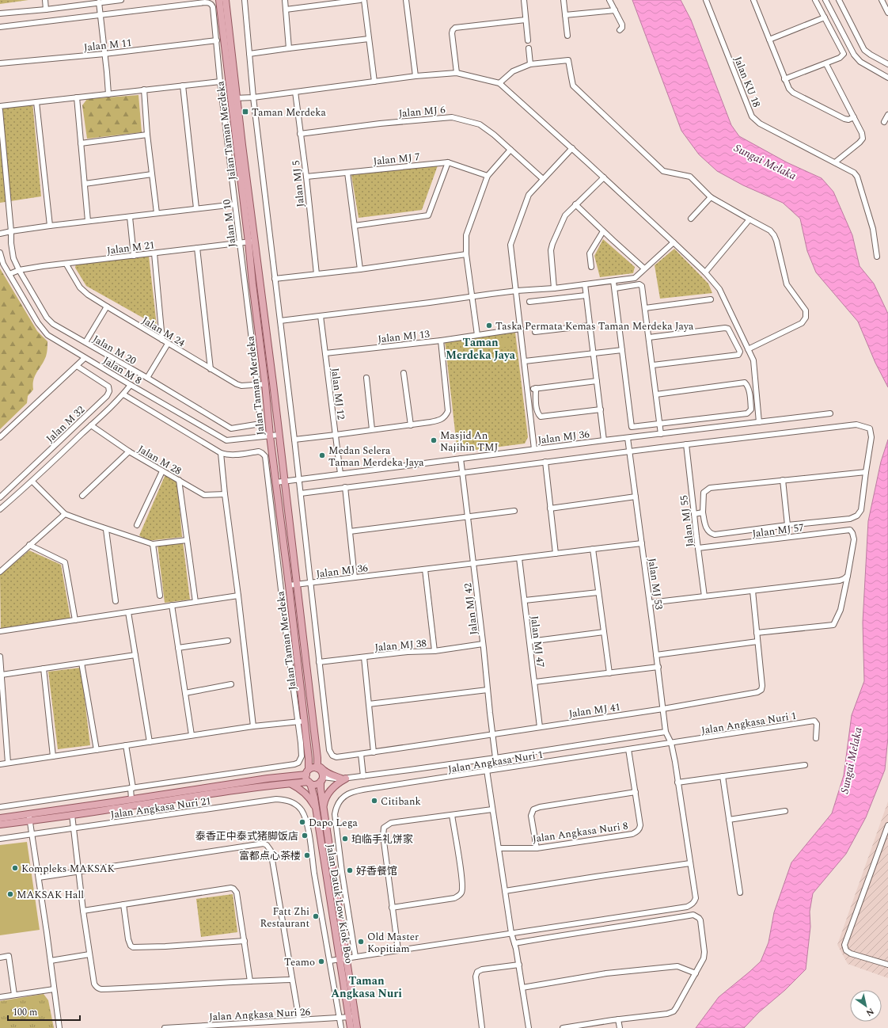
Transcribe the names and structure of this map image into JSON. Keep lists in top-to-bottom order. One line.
{"streets":{"main road":["Jalan Taman Merdeka","Jalan Datuk Low Kiok Boo"],"street":["Jalan M 11","Jalan KU 18","Jalan MJ 6","Jalan MJ 7","Jalan MJ 5","Jalan M 10","Jalan M 21","Jalan M 24","Jalan MJ 13","Jalan M 20","Jalan M 8","Jalan MJ 12","Jalan M 32","Jalan MJ 36","Jalan M 28","Jalan MJ 55","Jalan MJ 57","Jalan MJ 53","Jalan MJ 42","Jalan MJ 47","Jalan MJ 38","Jalan MJ 41","Jalan Angkasa Nuri 1","Jalan Angkasa Nuri 21","Jalan Angkasa Nuri 8","Jalan Angkasa Nuri 26"]},"crossings":[["Jalan M 11","Jalan M 10"],["Jalan MJ 6","Jalan MJ 5"],["Jalan Taman Merdeka","Jalan M 21"],["Jalan Taman Merdeka","Jalan M 8"],["Jalan Taman Merdeka","Jalan MJ 36"],["Jalan Taman Merdeka","Jalan Datuk Low Kiok Boo"],["Jalan MJ 7","Jalan MJ 5"],["Jalan M 10","Jalan M 21"],["Jalan M 10","Jalan M 24"],["Jalan M 10","Jalan M 20"],["Jalan M 21","Jalan M 24"],["Jalan M 21","Jalan M 20"],["Jalan M 21","Jalan M 8"],["Jalan MJ 13","Jalan MJ 12"],["Jalan MJ 12","Jalan MJ 36"],["Jalan MJ 36","Jalan MJ 53"],["Jalan MJ 36","Jalan MJ 42"],["Jalan MJ 36","Jalan MJ 47"],["Jalan MJ 55","Jalan MJ 57"],["Jalan MJ 53","Jalan MJ 41"],["Jalan MJ 42","Jalan MJ 38"],["Jalan MJ 42","Jalan MJ 41"],["Jalan MJ 47","Jalan MJ 41"],["Jalan MJ 38","Jalan MJ 41"],["Jalan Angkasa Nuri 1","Jalan Angkasa Nuri 8"],["Jalan Datuk Low Kiok Boo","Jalan Angkasa Nuri 26"]],"districts":["Taman Merdeka Jaya","Taman Angkasa Nuri"],"water":["Sungai Melaka"],"places":{"transit":["Taman Merdeka"],"other":["Taska Permata Kemas Taman Merdeka Jaya","Masjid An Najihin TMJ","Medan Selera Taman Merdeka Jaya","Citibank","Dapo Lega","泰香正中泰式猪脚饭店","珀临手礼饼家","富都点心茶楼","Kompleks MAKSAK","好香餐馆","MAKSAK Hall","Fatt Zhi Restaurant","Old Master Kopitiam","Teamo"]},"scale_bar":"100 m","north":"bottom right"}
